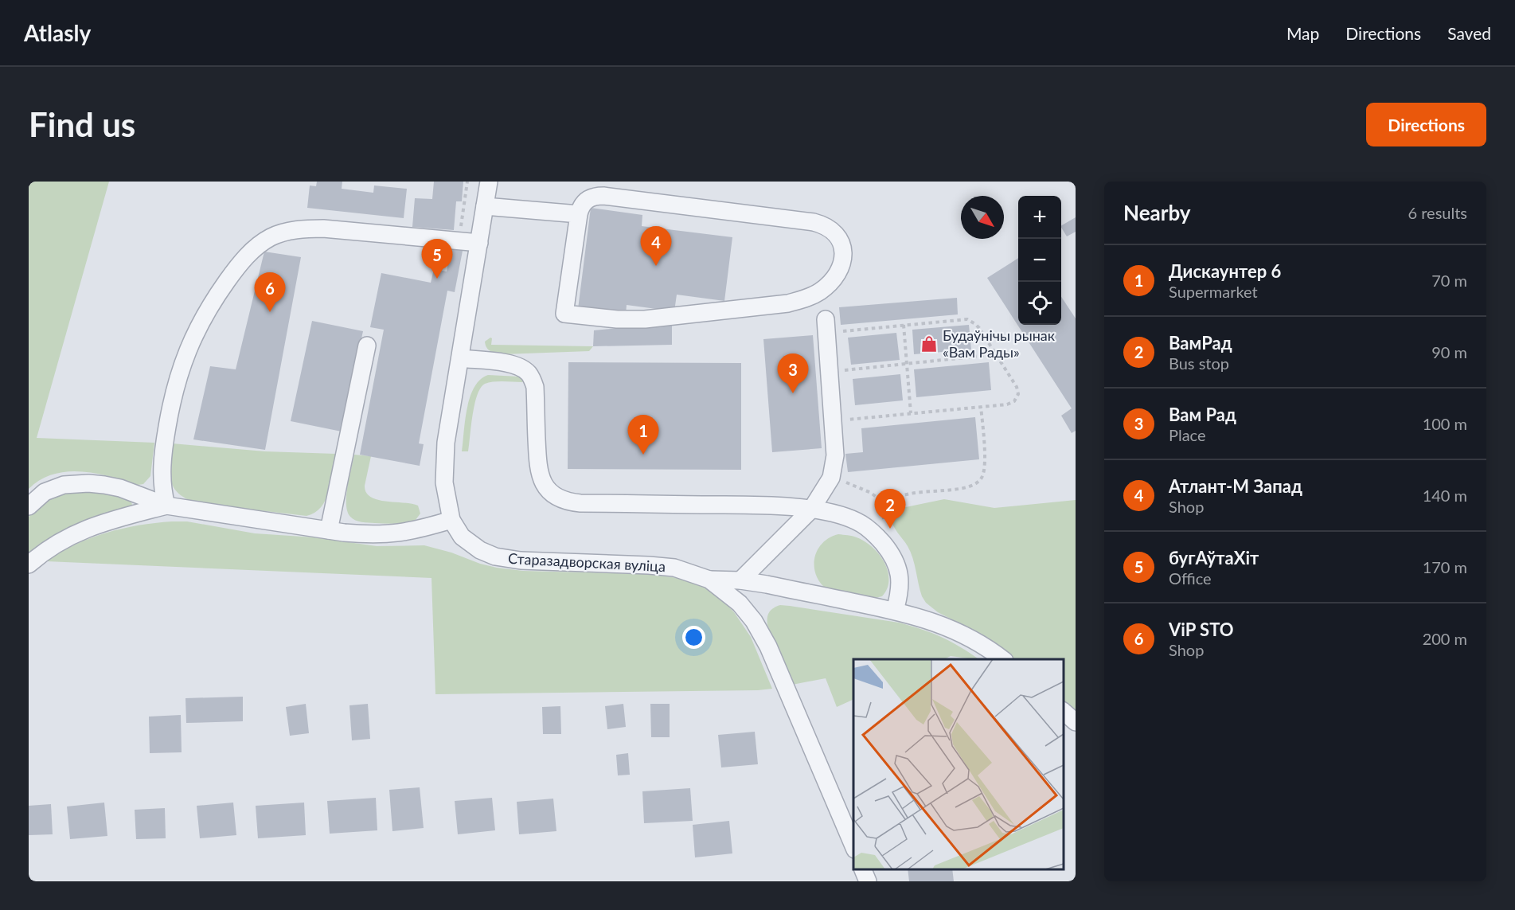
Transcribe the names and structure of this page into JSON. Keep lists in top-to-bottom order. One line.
{"streets":{"street":["Старазадворская вуліца"]},"places":{"shop":["Будаўнічы рынак «Вам Рады»"]},"north":"bottom right","page":{"header":"Atlasly","nav":["Map","Directions","Saved"],"buttons":"Directions","title":"Find us","heading":["Nearby","6 results"],"map_buttons":["+","−"],"pins":["4","5","6","3","1","2"],"list":[{"mark":"1","name":"Дискаунтер 6","note":"Supermarket","value":"70 m"},{"mark":"2","name":"ВамРад","note":"Bus stop","value":"90 m"},{"mark":"3","name":"Вам Рад","note":"Place","value":"100 m"},{"mark":"4","name":"Атлант-М Запад","note":"Shop","value":"140 m"},{"mark":"5","name":"бугАўтаХіт","note":"Office","value":"170 m"},{"mark":"6","name":"ViP STO","note":"Shop","value":"200 m"}]}}
